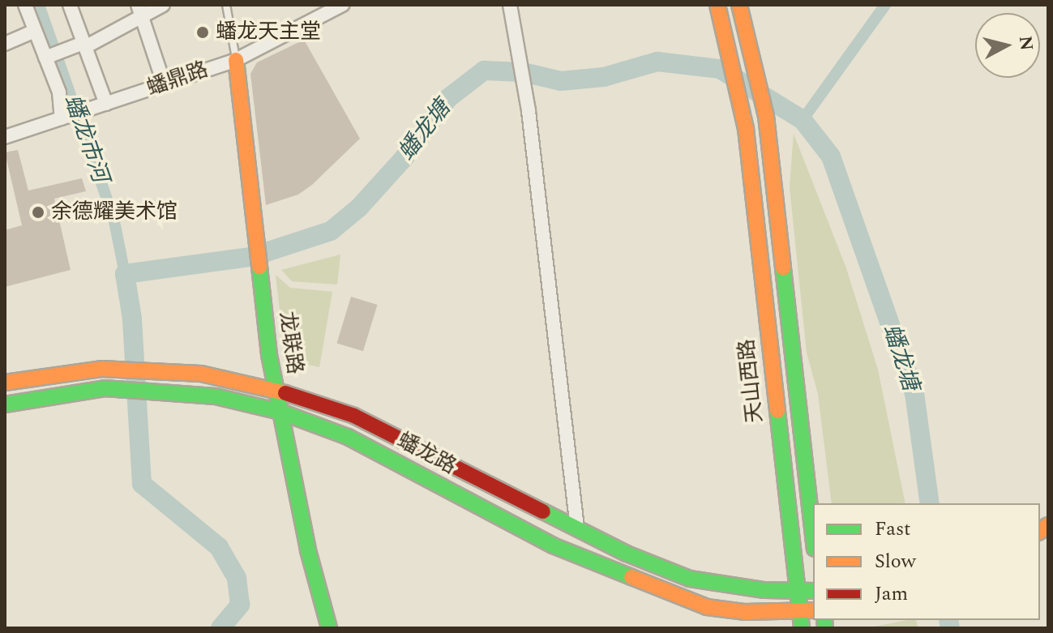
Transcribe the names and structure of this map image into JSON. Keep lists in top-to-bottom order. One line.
{"streets":{"main road":["龙联路","天山西路","蟠龙路"],"street":["蟠鼎路"]},"crossings":[["蟠鼎路","龙联路"],["龙联路","蟠龙路"],["天山西路","蟠龙路"]],"water":["蟠龙塘","蟠龙市河"],"places":["蟠龙天主堂","余德耀美术馆"],"legend":["Fast","Slow","Jam"],"north":"right"}
